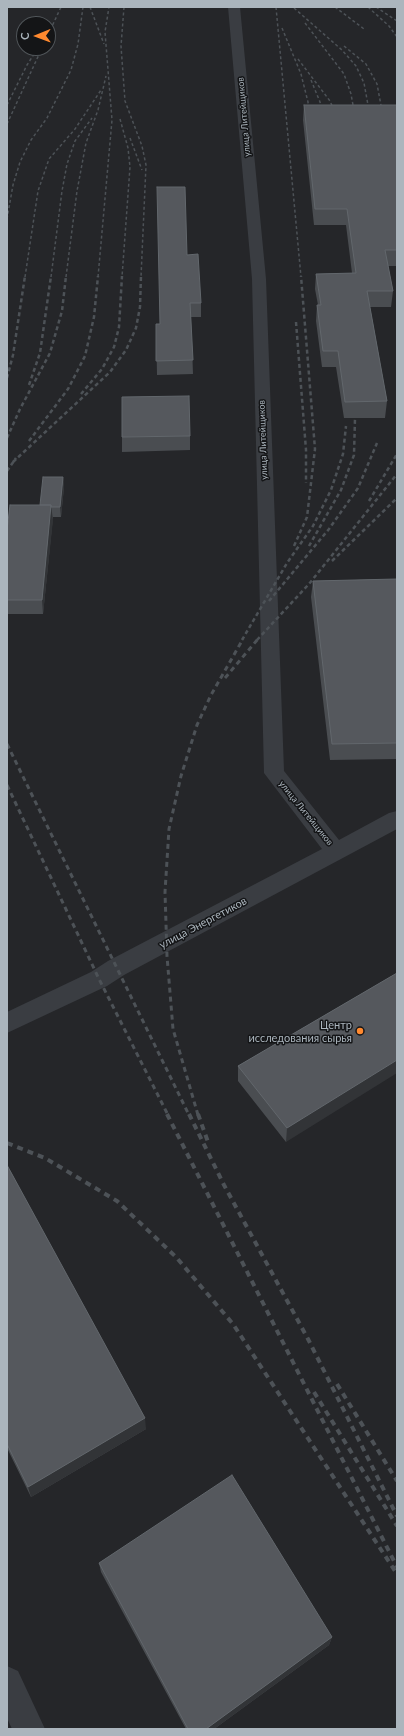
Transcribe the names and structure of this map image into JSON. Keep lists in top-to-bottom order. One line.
{"streets":{"street":["улица Литейщиков","улица Энергетиков"]},"crossings":[["улица Литейщиков","улица Энергетиков"]],"places":["Центр исследования сырья"],"north":"left"}
